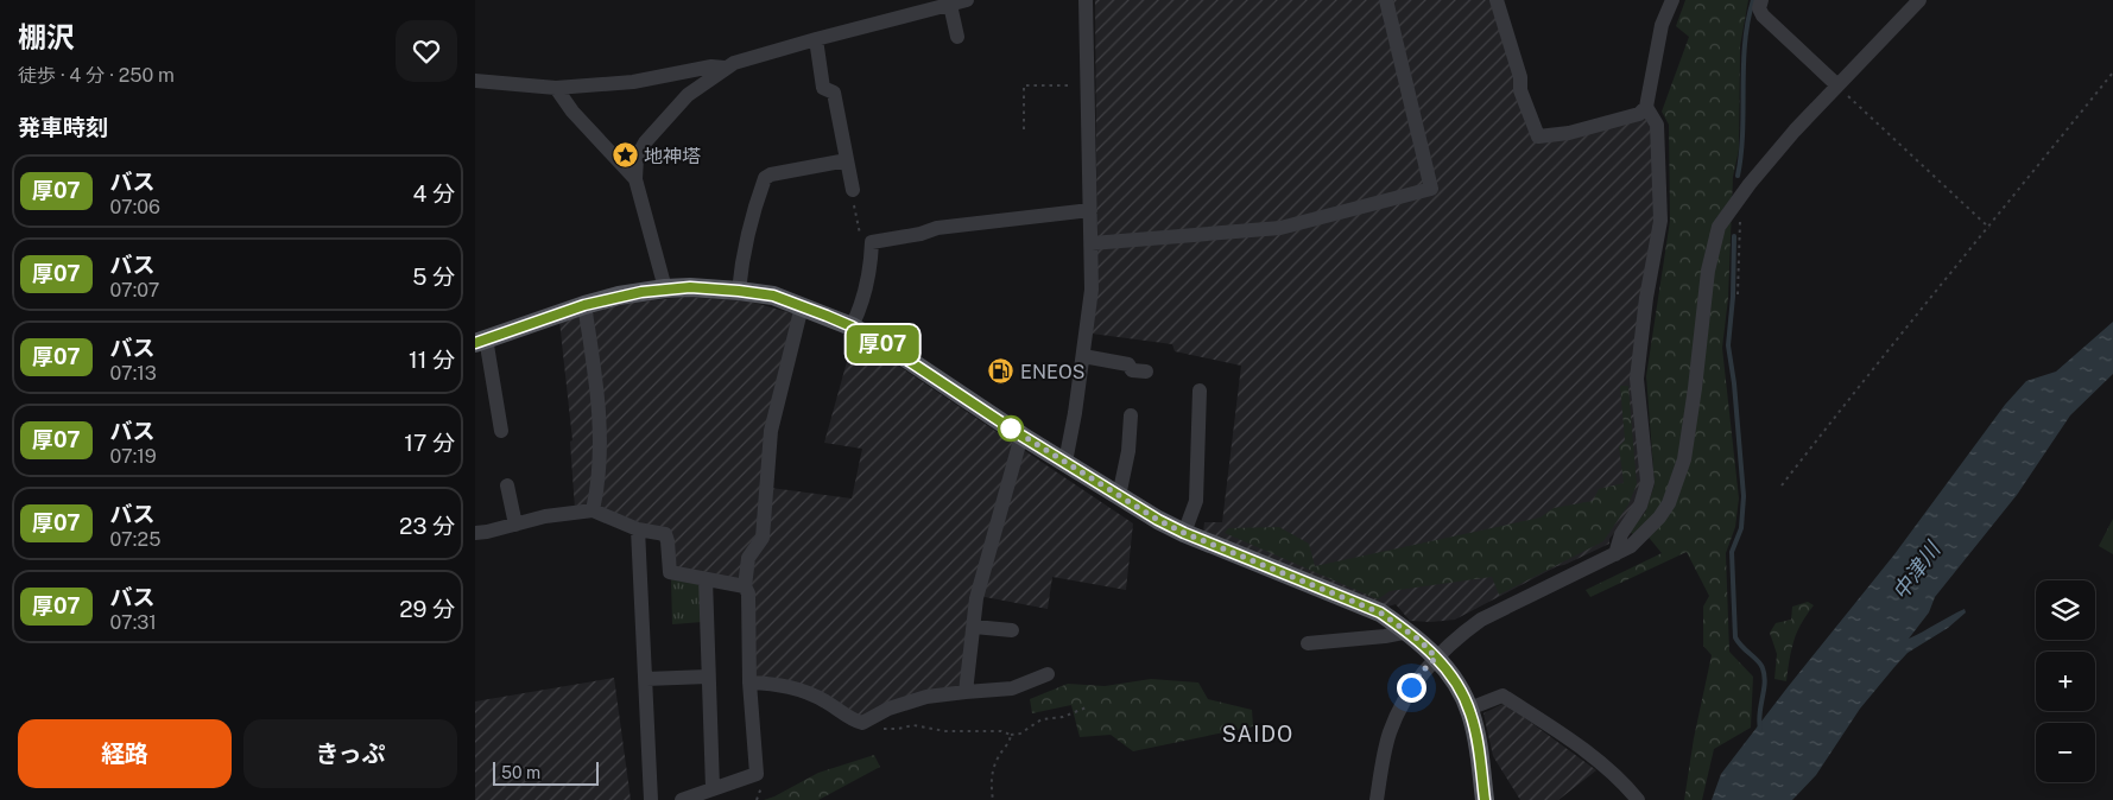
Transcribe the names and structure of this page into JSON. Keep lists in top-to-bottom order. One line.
{"districts":["SAIDO"],"water":["中津川"],"places":{"place":["地神塔"],"fuel station":["ENEOS"]},"lines":["bus line 厚07"],"scale_bar":"50 m","page":{"heading":[["棚沢","徒歩 · 4 分 · 250 m"],"発車時刻"],"on_map":"厚07","list":[{"mark":"厚07","name":"バス","note":"07:06","value":"4 分"},{"mark":"厚07","name":"バス","note":"07:07","value":"5 分"},{"mark":"厚07","name":"バス","note":"07:13","value":"11 分"},{"mark":"厚07","name":"バス","note":"07:19","value":"17 分"},{"mark":"厚07","name":"バス","note":"07:25","value":"23 分"},{"mark":"厚07","name":"バス","note":"07:31","value":"29 分"}],"map_buttons":["+","−"],"buttons":["経路","きっぷ"],"scale":"50 m"}}
